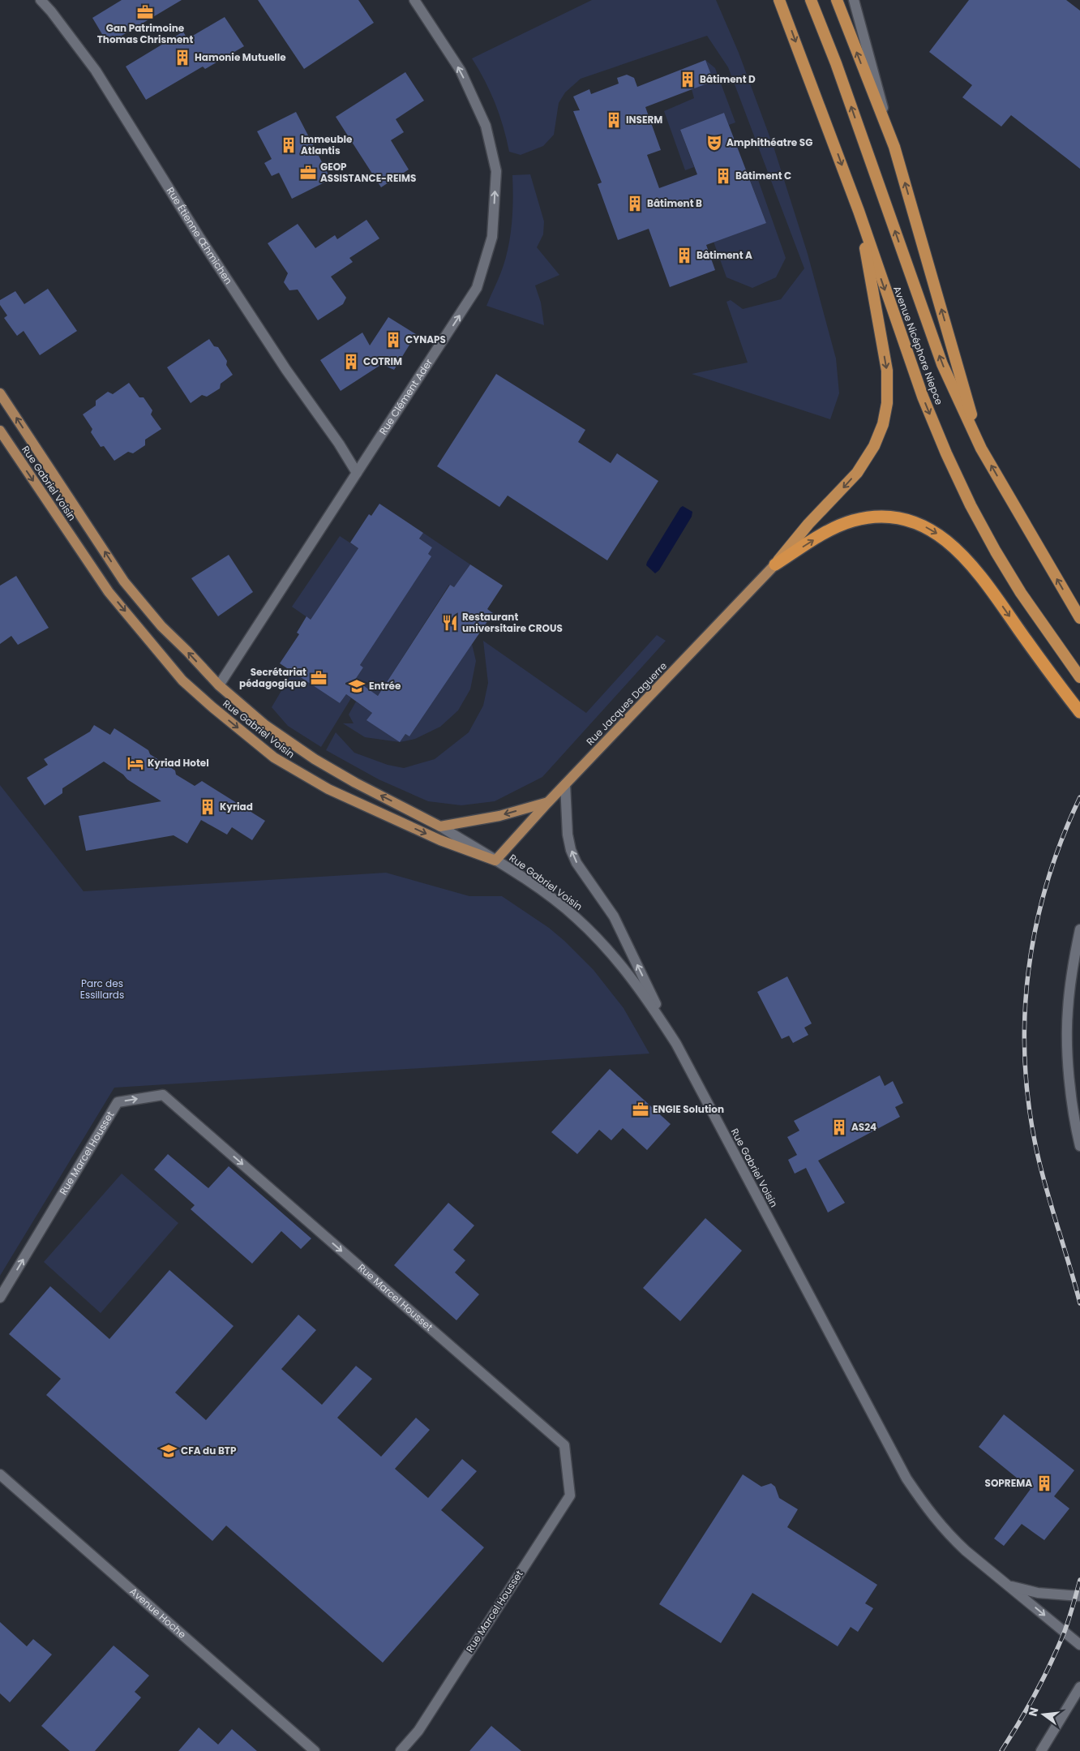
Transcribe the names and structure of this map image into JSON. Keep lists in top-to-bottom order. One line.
{"streets":{"highway":["Avenue Nicéphore Niepce"],"main road":["Rue Gabriel Voisin","Rue Jacques Daguerre"],"street":["Rue Étienne Œhmichen","Rue Clément Ader","Rue Marcel Housset","Avenue Hoche"]},"crossings":[["Rue Étienne Œhmichen","Rue Clément Ader"],["Rue Gabriel Voisin","Rue Jacques Daguerre"]],"one_way":["Rue Clément Ader"],"parks":["Parc des Essillards"],"places":{"office":["Gan Patrimoine Thomas Chrisment","GEOP ASSISTANCE-REIMS","Secrétariat pédagogique","ENGIE Solution"],"building":["Hamonie Mutuelle","Bâtiment D","INSERM","Immeuble Atlantis","Bâtiment C","Bâtiment B","Bâtiment A","CYNAPS","COTRIM","Kyriad","AS24","SOPREMA"],"theatre":["Amphithéatre SG"],"restaurant":["Restaurant universitaire CROUS"],"school or university":["Entrée","CFA du BTP"],"hotel":["Kyriad Hotel"]},"north":"left"}
